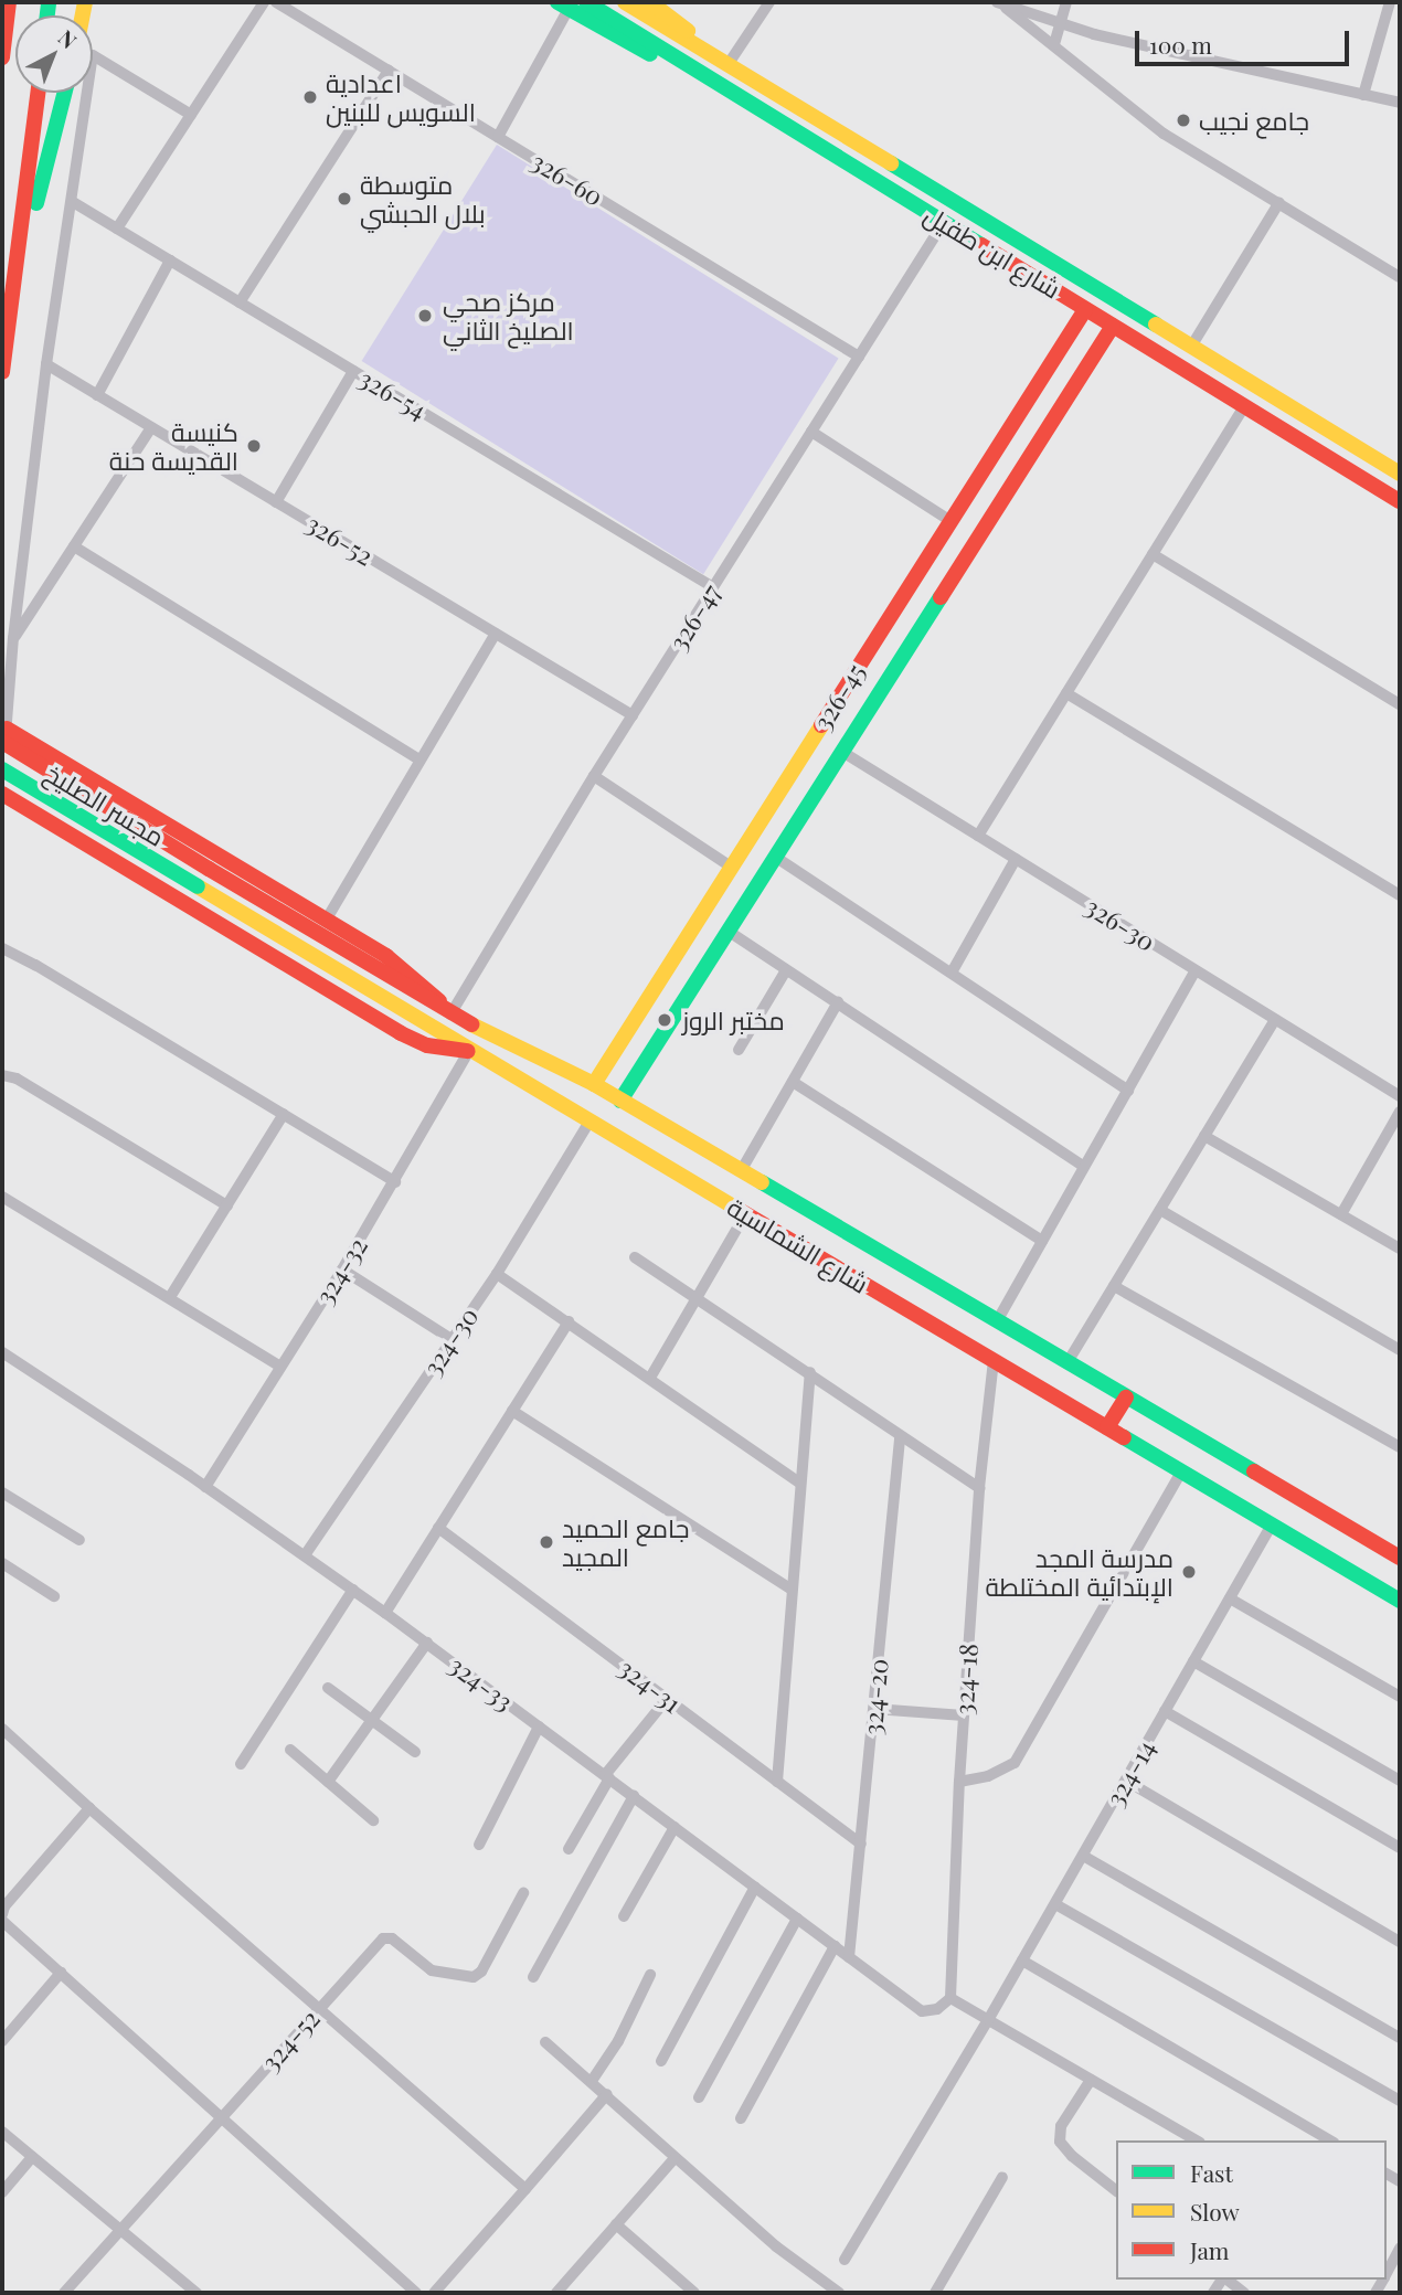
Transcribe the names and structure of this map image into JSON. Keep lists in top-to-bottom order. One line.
{"streets":{"main road":["شارع ابن طفيل","326-45","مجسر الصليخ","شارع الشماسية"],"street":["326-60","326-54","326-52","326-47","326-30","324-32","324-30","324-18","324-33","324-31","324-20","324-14","324-52"]},"crossings":[["326-60","326-47"],["شارع ابن طفيل","326-47"],["شارع ابن طفيل","326-45"],["326-54","326-47"],["326-52","326-47"],["326-47","شارع الشماسية"],["326-45","326-30"],["326-45","شارع الشماسية"],["مجسر الصليخ","شارع الشماسية"],["شارع الشماسية","324-32"],["شارع الشماسية","324-30"],["شارع الشماسية","324-18"],["شارع الشماسية","324-14"],["324-32","324-33"],["324-30","324-33"],["324-18","324-33"],["324-33","324-20"],["324-31","324-20"]],"places":["اعدادية السويس للبنين","جامع نجيب","متوسطة بلال الحبشي","مركز صحي الصليخ الثاني","كنيسة القديسة حنة","مختبر الروز","جامع الحميد المجيد","مدرسة المجد الإبتدائية المختلطة"],"legend":["Fast","Slow","Jam"],"scale_bar":"100 m","north":"top right"}
